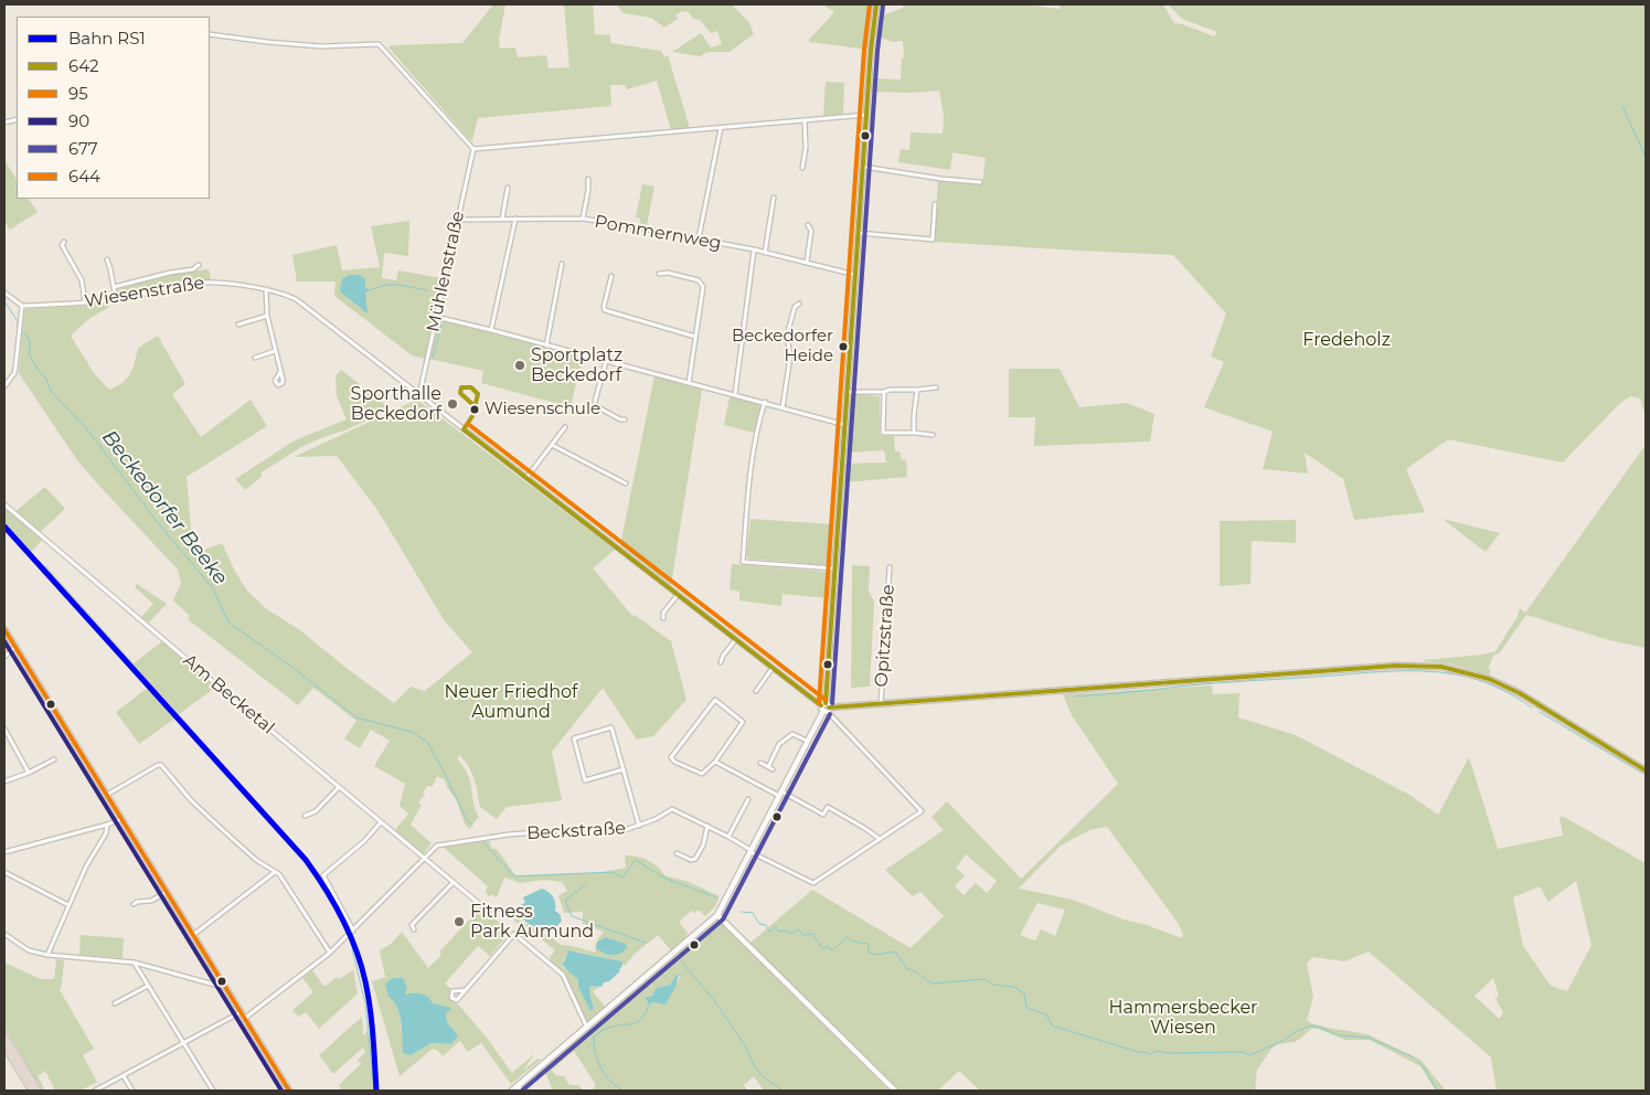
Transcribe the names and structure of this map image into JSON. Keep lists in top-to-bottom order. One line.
{"streets":{"street":["Pommernweg","Mühlenstraße","Wiesenstraße","Opitzstraße","Am Becketal","Beckstraße"]},"crossings":[["Pommernweg","Mühlenstraße"],["Mühlenstraße","Wiesenstraße"],["Wiesenstraße","Beckstraße"],["Am Becketal","Beckstraße"]],"water":["Beckedorfer Beeke"],"parks":["Fredeholz","Neuer Friedhof Aumund","Hammersbecker Wiesen"],"places":["Beckedorfer Heide","Sportplatz Beckedorf","Sporthalle Beckedorf","Wiesenschule","Fitness Park Aumund"],"lines":["transit line 642","transit line 644","transit line 677","rail line RS1","transit line 95","transit line 90"],"legend":["Bahn RS1","642","95","90","677","644"]}
